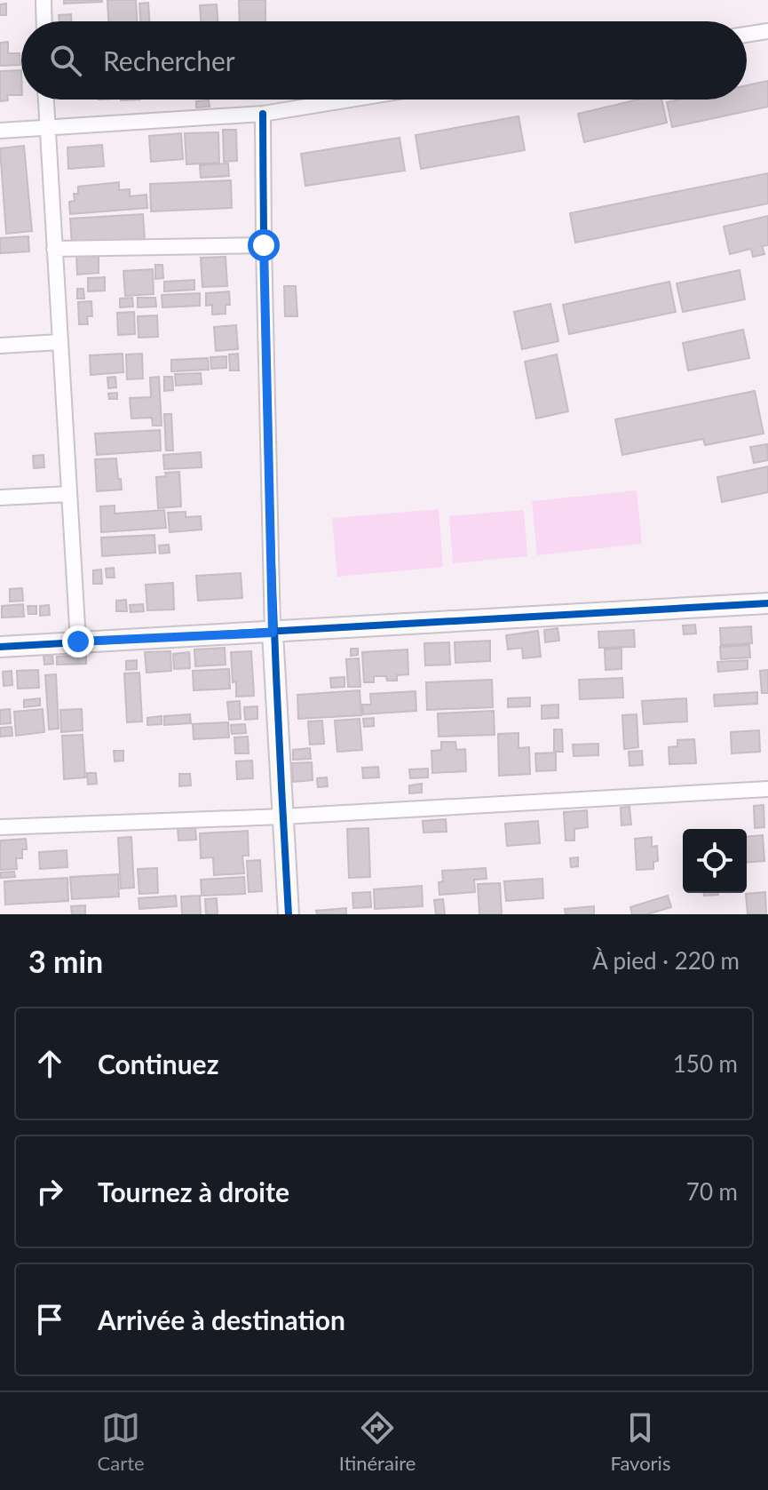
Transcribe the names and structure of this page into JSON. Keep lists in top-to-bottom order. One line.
{"page":{"search":"Rechercher","heading":["3 min","À pied · 220 m"],"list":[["Continuez","150 m"],["Tournez à droite","70 m"],"Arrivée à destination"],"nav":["Carte","Itinéraire","Favoris"]}}
